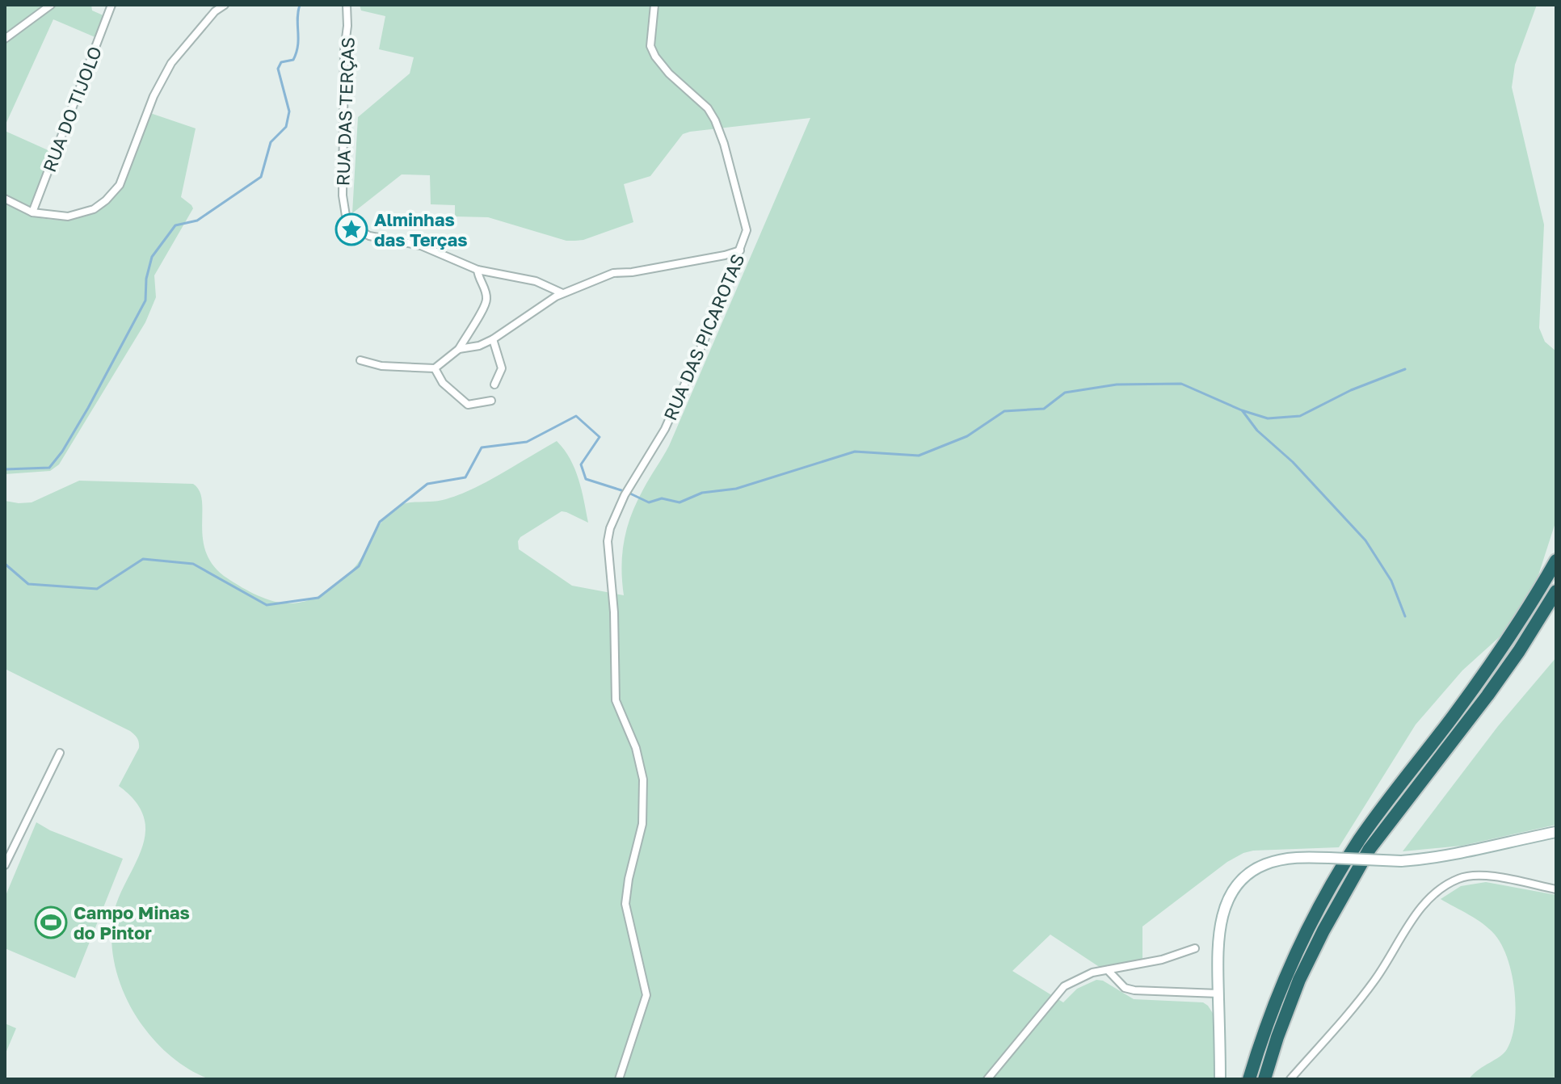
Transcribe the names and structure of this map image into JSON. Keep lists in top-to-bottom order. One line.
{"streets":{"street":["RUA DO TIJOLO","RUA DAS TERÇAS","RUA DAS PICAROTAS"]},"places":{"place":["Alminhas das Terças"],"sports":["Campo Minas do Pintor"]}}
